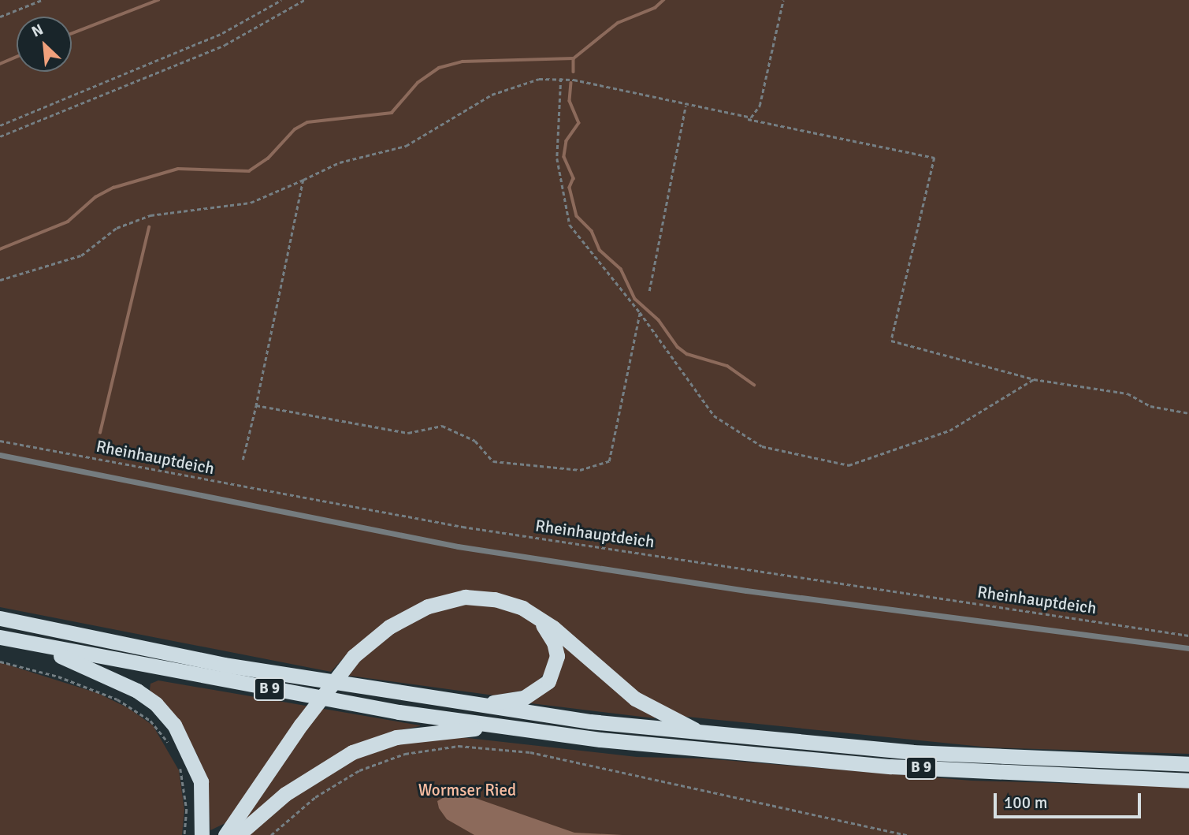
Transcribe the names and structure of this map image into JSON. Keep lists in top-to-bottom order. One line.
{"streets":{"highway":["B 9"],"path":["Rheinhauptdeich"]},"parks":["Wormser Ried"],"scale_bar":"100 m","north":"top left"}
